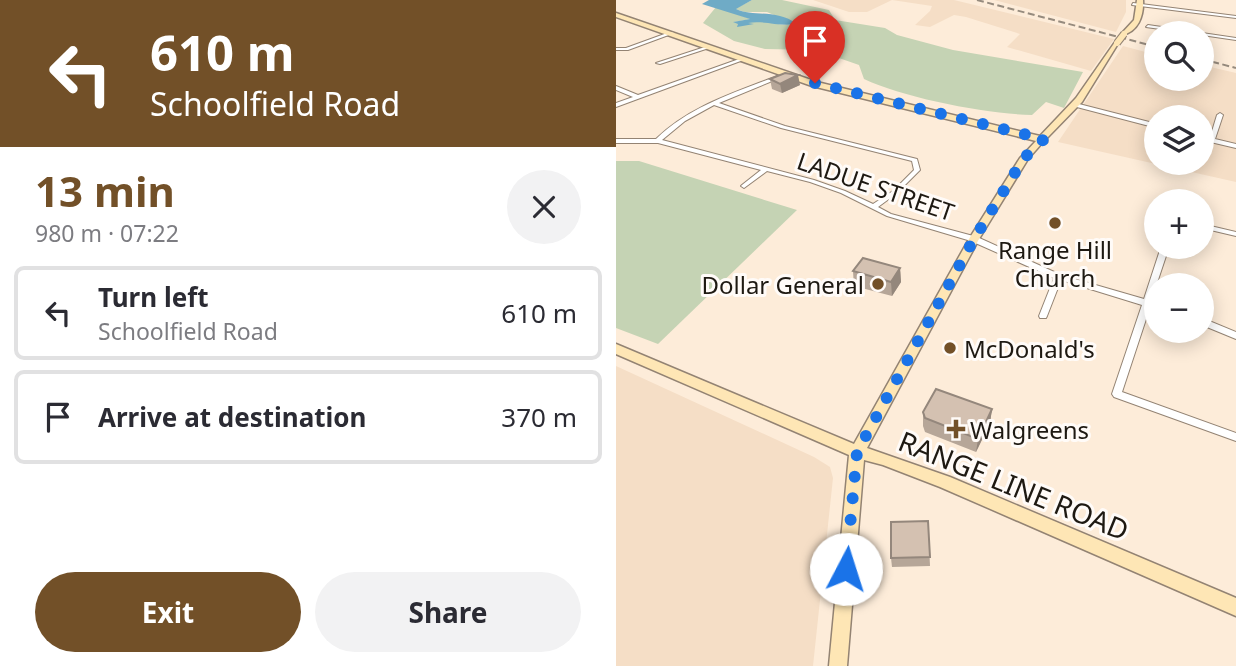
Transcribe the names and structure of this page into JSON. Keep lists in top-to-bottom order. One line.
{"streets":{"main road":["RANGE LINE ROAD"],"street":["LADUE STREET"]},"places":{"other":["Range Hill Church","Dollar General","McDonald's"],"health":["Walgreens"]},"page":{"turn":["610 m","Schoolfield Road"],"map_buttons":["+","−"],"heading":["13 min","980 m · 07:22"],"list":[{"name":"Turn left","note":"Schoolfield Road","value":"610 m"},{"name":"Arrive at destination","value":"370 m"}],"buttons":["Exit","Share"]}}
